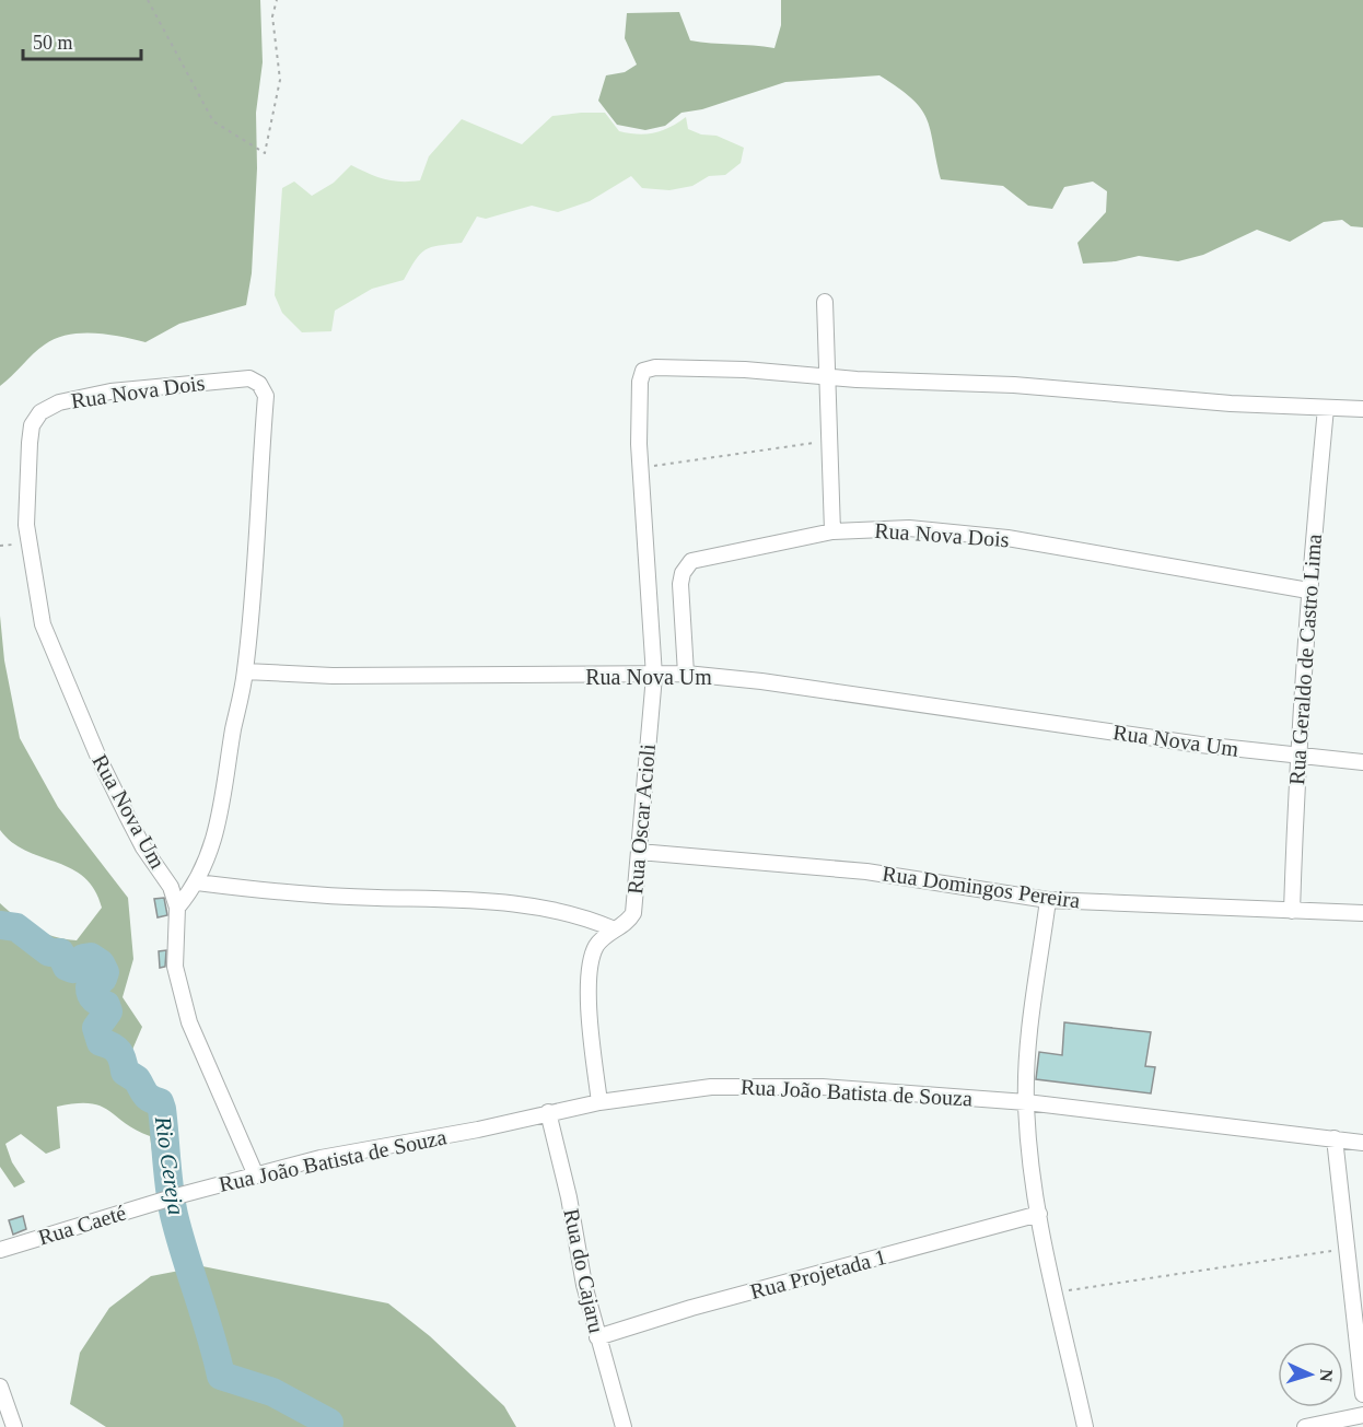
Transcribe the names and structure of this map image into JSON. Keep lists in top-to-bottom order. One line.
{"streets":{"street":["Rua Nova Dois","Rua Geraldo de Castro Lima","Rua Nova Um","Rua Oscar Acioli","Rua Domingos Pereira","Rua João Batista de Souza","Rua Caeté","Rua do Cajaru","Rua Projetada 1"]},"crossings":[["Rua Nova Dois","Rua Geraldo de Castro Lima"],["Rua Nova Dois","Rua Nova Um"],["Rua Geraldo de Castro Lima","Rua Nova Um"],["Rua Geraldo de Castro Lima","Rua Domingos Pereira"],["Rua Nova Um","Rua Oscar Acioli"],["Rua Nova Um","Rua João Batista de Souza"],["Rua Oscar Acioli","Rua Domingos Pereira"],["Rua Oscar Acioli","Rua João Batista de Souza"],["Rua João Batista de Souza","Rua Caeté"],["Rua João Batista de Souza","Rua do Cajaru"],["Rua do Cajaru","Rua Projetada 1"]],"water":["Rio Cereja"],"scale_bar":"50 m","north":"right"}
